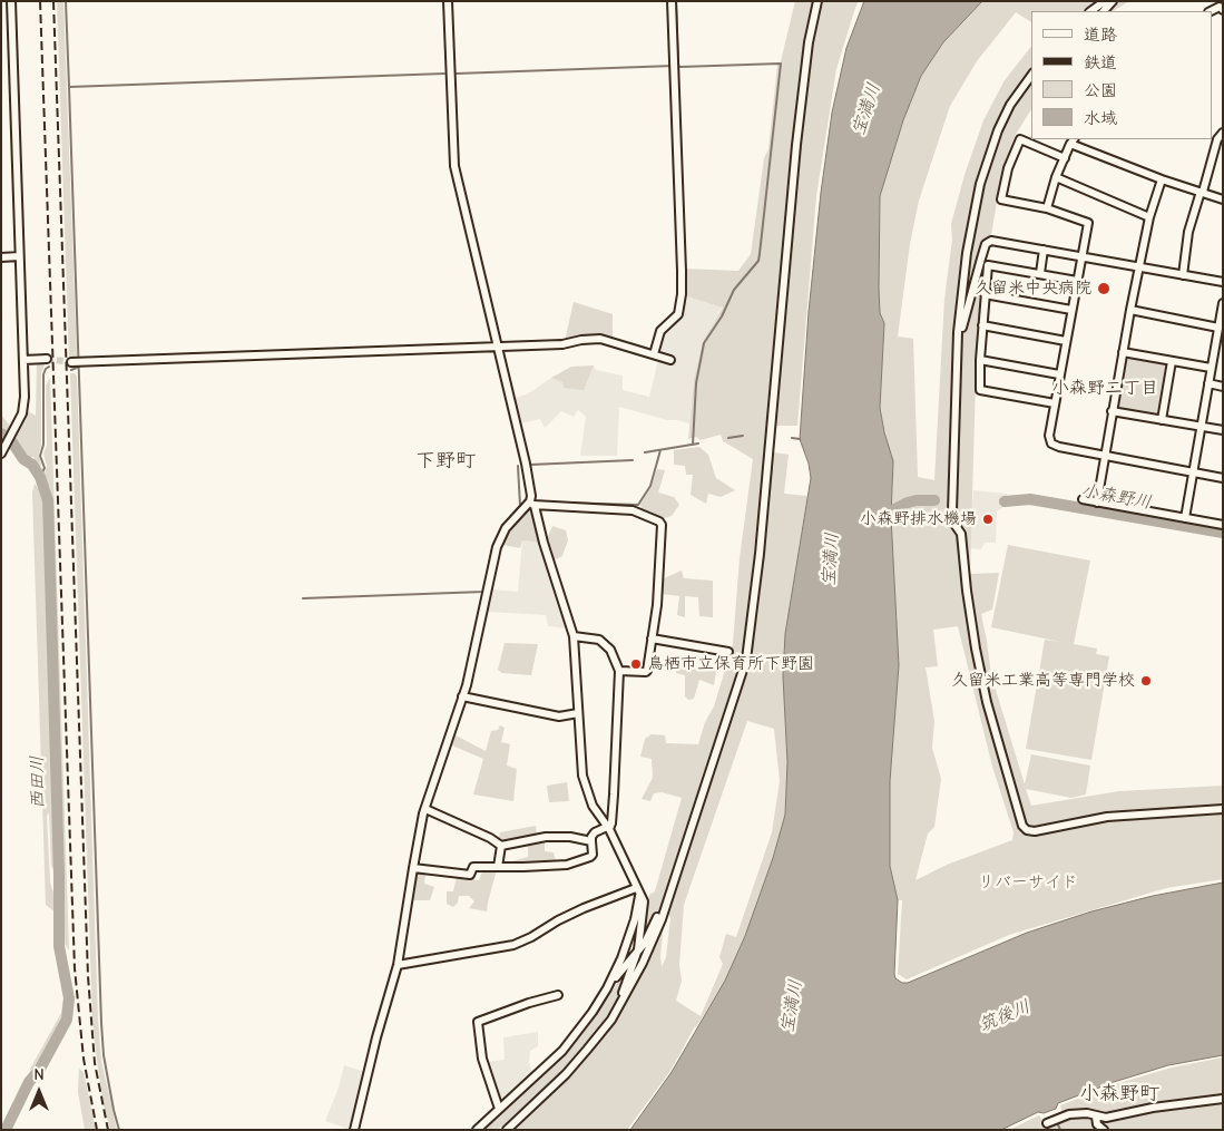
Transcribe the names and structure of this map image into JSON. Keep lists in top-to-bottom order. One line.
{"districts":["小森野二丁目","下野町","小森野町"],"water":["宝満川","小森野川","西田川","筑後川"],"parks":["リバーサイド"],"places":["久留米中央病院","小森野排水機場","鳥栖市立保育所下野園","久留米工業高等専門学校"],"legend":["道路","鉄道","公園","水域"],"north":"top"}
